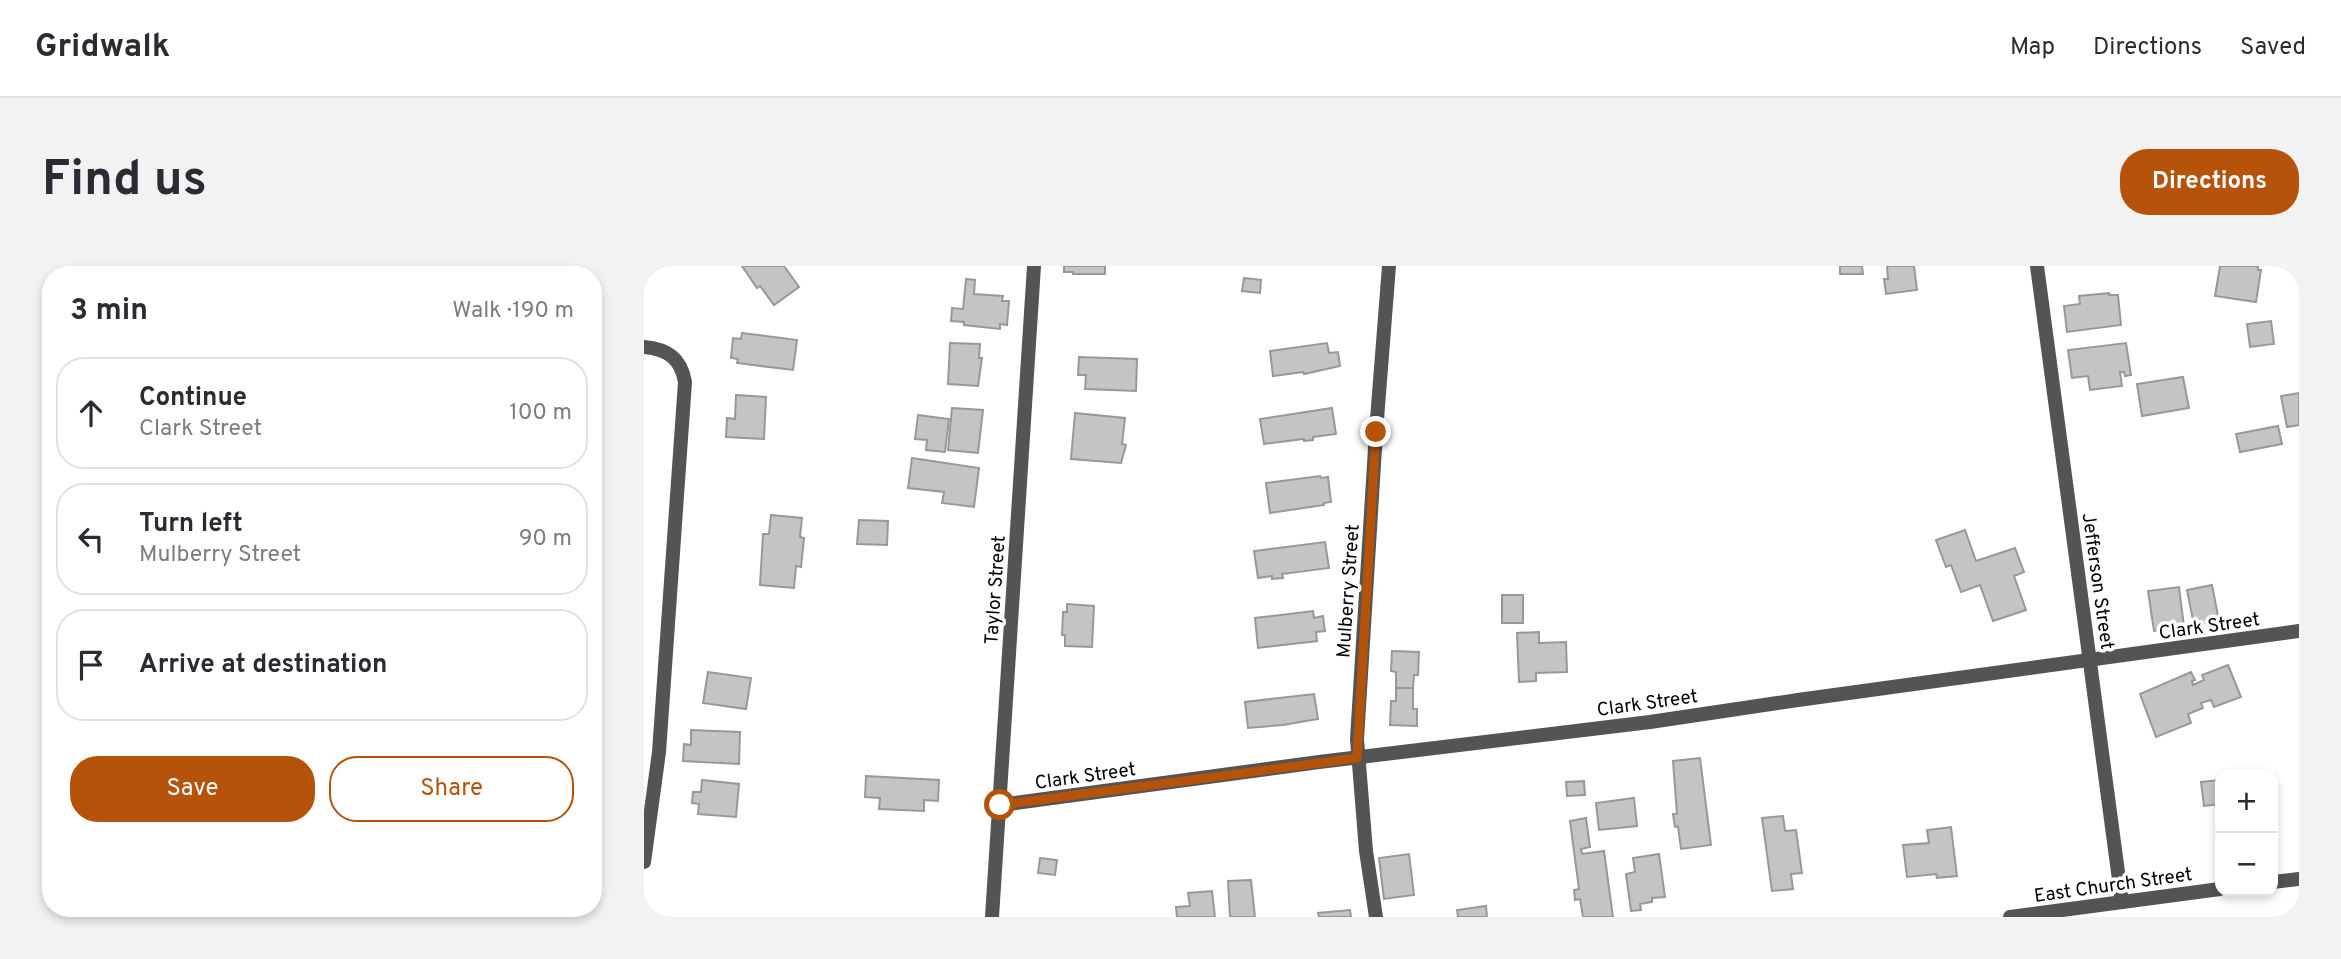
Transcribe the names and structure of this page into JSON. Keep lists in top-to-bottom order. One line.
{"streets":{"street":["Jefferson Street","Taylor Street","Mulberry Street","Clark Street","East Church Street"]},"crossings":[["Jefferson Street","Clark Street"],["Jefferson Street","East Church Street"],["Taylor Street","Clark Street"],["Mulberry Street","Clark Street"]],"page":{"header":"Gridwalk","nav":["Map","Directions","Saved"],"buttons":["Directions",["Save","Share"]],"title":"Find us","heading":["3 min","Walk · 190 m"],"list":[["Continue","Clark Street","100 m"],["Turn left","Mulberry Street","90 m"],"Arrive at destination"],"map_buttons":["+","−"]}}
